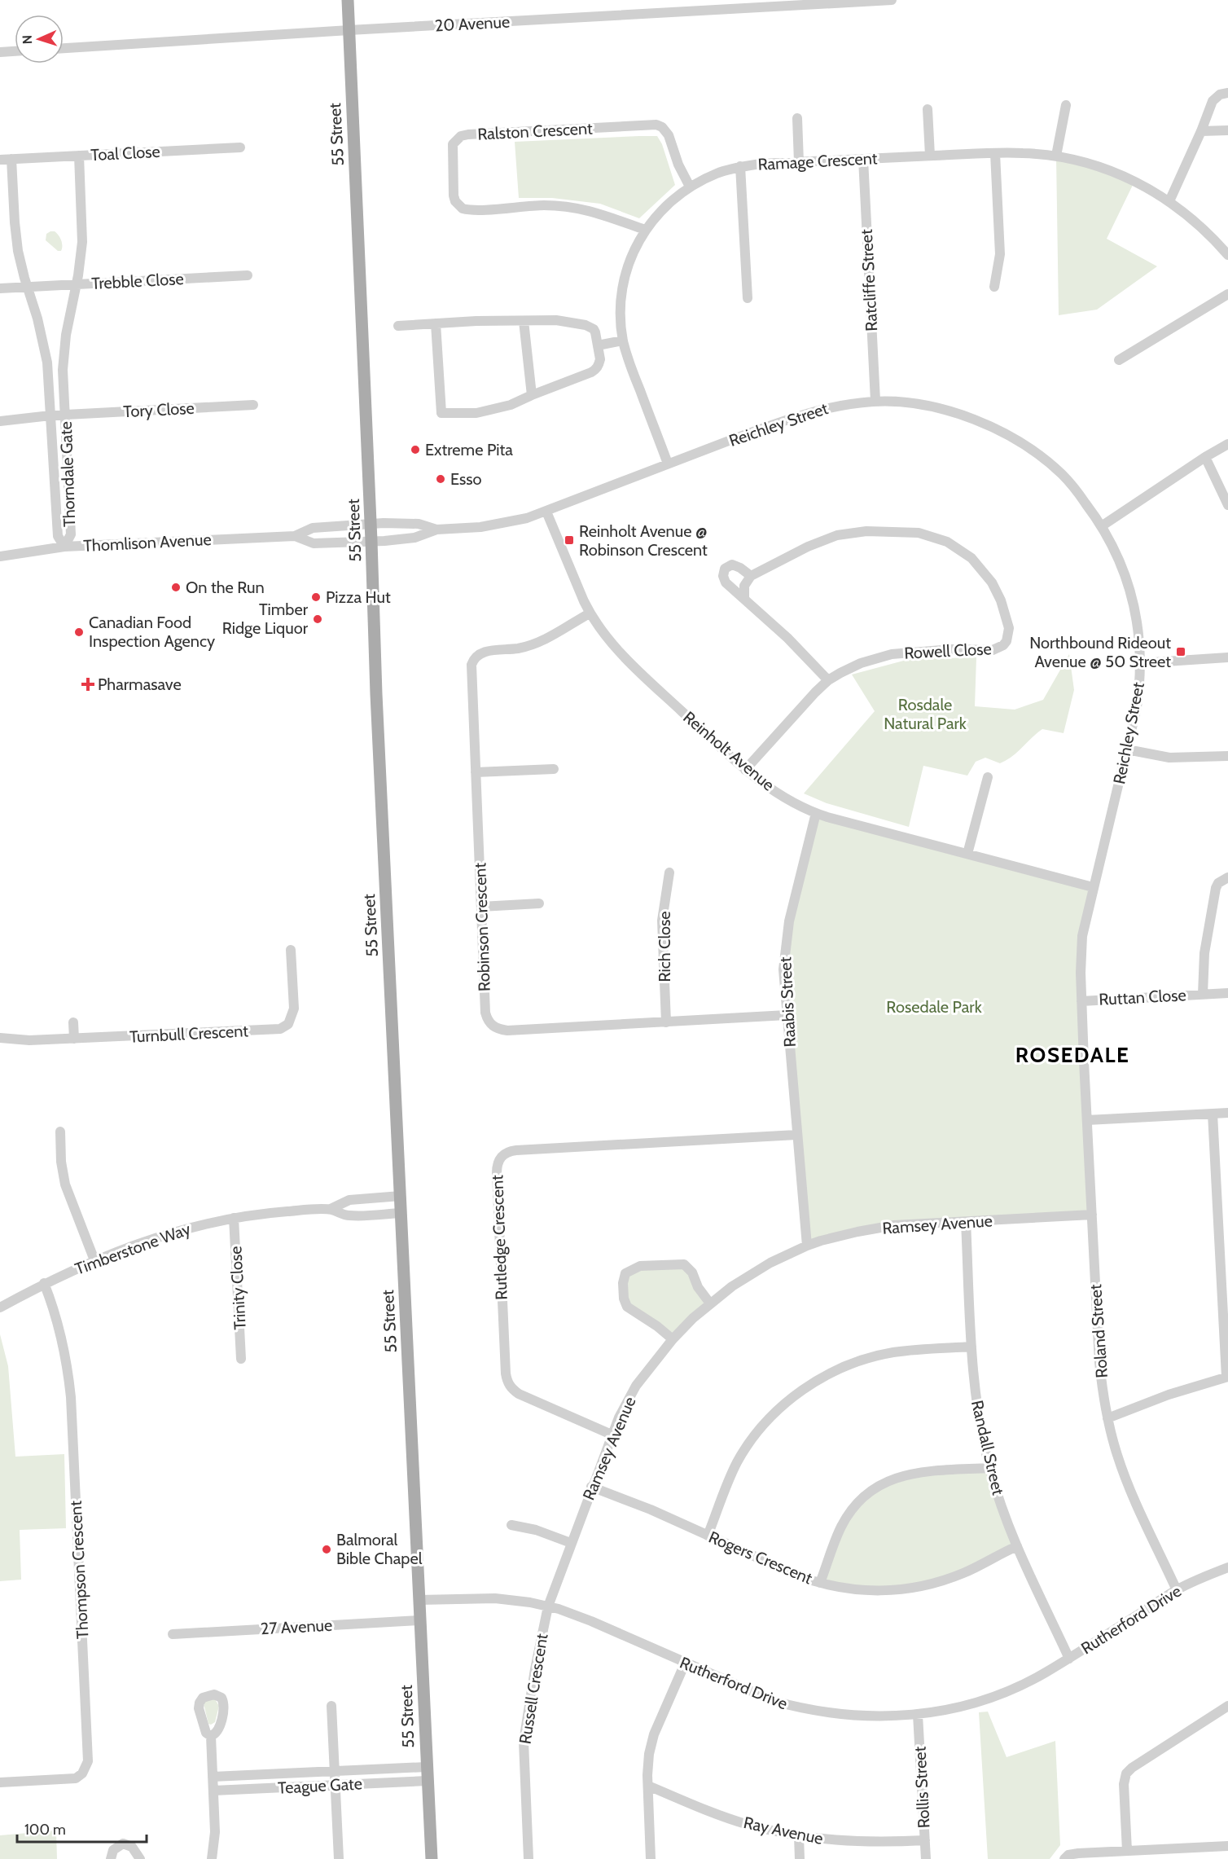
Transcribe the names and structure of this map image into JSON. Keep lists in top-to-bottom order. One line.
{"streets":{"main road":["55 Street"],"street":["20 Avenue","Ralston Crescent","Toal Close","Ramage Crescent","Ratcliffe Street","Trebble Close","Tory Close","Reichley Street","Thorndale Gate","Thomlison Avenue","Rowell Close","Reinholt Avenue","Robinson Crescent","Rich Close","Ruttan Close","Raabis Street","Turnbull Crescent","Ramsey Avenue","Rutledge Crescent","Timberstone Way","Trinity Close","Roland Street","Randall Street","Rogers Crescent","Thompson Crescent","Rutherford Drive","27 Avenue","Russell Crescent","Teague Gate","Rollis Street","Ray Avenue"]},"crossings":[["20 Avenue","55 Street"],["Ralston Crescent","Ramage Crescent"],["55 Street","Reichley Street"],["55 Street","Thomlison Avenue"],["55 Street","Timberstone Way"],["55 Street","Rutherford Drive"],["55 Street","27 Avenue"],["55 Street","Teague Gate"],["Toal Close","Thorndale Gate"],["Ramage Crescent","Ratcliffe Street"],["Ramage Crescent","Reichley Street"],["Ratcliffe Street","Reichley Street"],["Trebble Close","Thorndale Gate"],["Tory Close","Thorndale Gate"],["Reichley Street","Thomlison Avenue"],["Reichley Street","Reinholt Avenue"],["Reichley Street","Ruttan Close"],["Reichley Street","Roland Street"],["Thorndale Gate","Thomlison Avenue"],["Rowell Close","Reinholt Avenue"],["Reinholt Avenue","Robinson Crescent"],["Reinholt Avenue","Raabis Street"],["Robinson Crescent","Rich Close"],["Robinson Crescent","Raabis Street"],["Raabis Street","Ramsey Avenue"],["Raabis Street","Rutledge Crescent"],["Ramsey Avenue","Rutledge Crescent"],["Ramsey Avenue","Roland Street"],["Ramsey Avenue","Randall Street"],["Ramsey Avenue","Rogers Crescent"],["Ramsey Avenue","Rutherford Drive"],["Ramsey Avenue","Russell Crescent"],["Timberstone Way","Trinity Close"],["Timberstone Way","Thompson Crescent"],["Roland Street","Rutherford Drive"],["Randall Street","Rogers Crescent"],["Randall Street","Rutherford Drive"],["Rutherford Drive","Russell Crescent"],["Rutherford Drive","Rollis Street"],["Rollis Street","Ray Avenue"]],"districts":["ROSEDALE"],"parks":["Rosdale Natural Park","Rosedale Park"],"places":{"other":["Extreme Pita","Esso","On the Run","Pizza Hut","Timber Ridge Liquor","Canadian Food Inspection Agency","Balmoral Bible Chapel"],"transit":["Reinholt Avenue @ Robinson Crescent","Northbound Rideout Avenue @ 50 Street"],"health":["Pharmasave"]},"scale_bar":"100 m","north":"left"}
